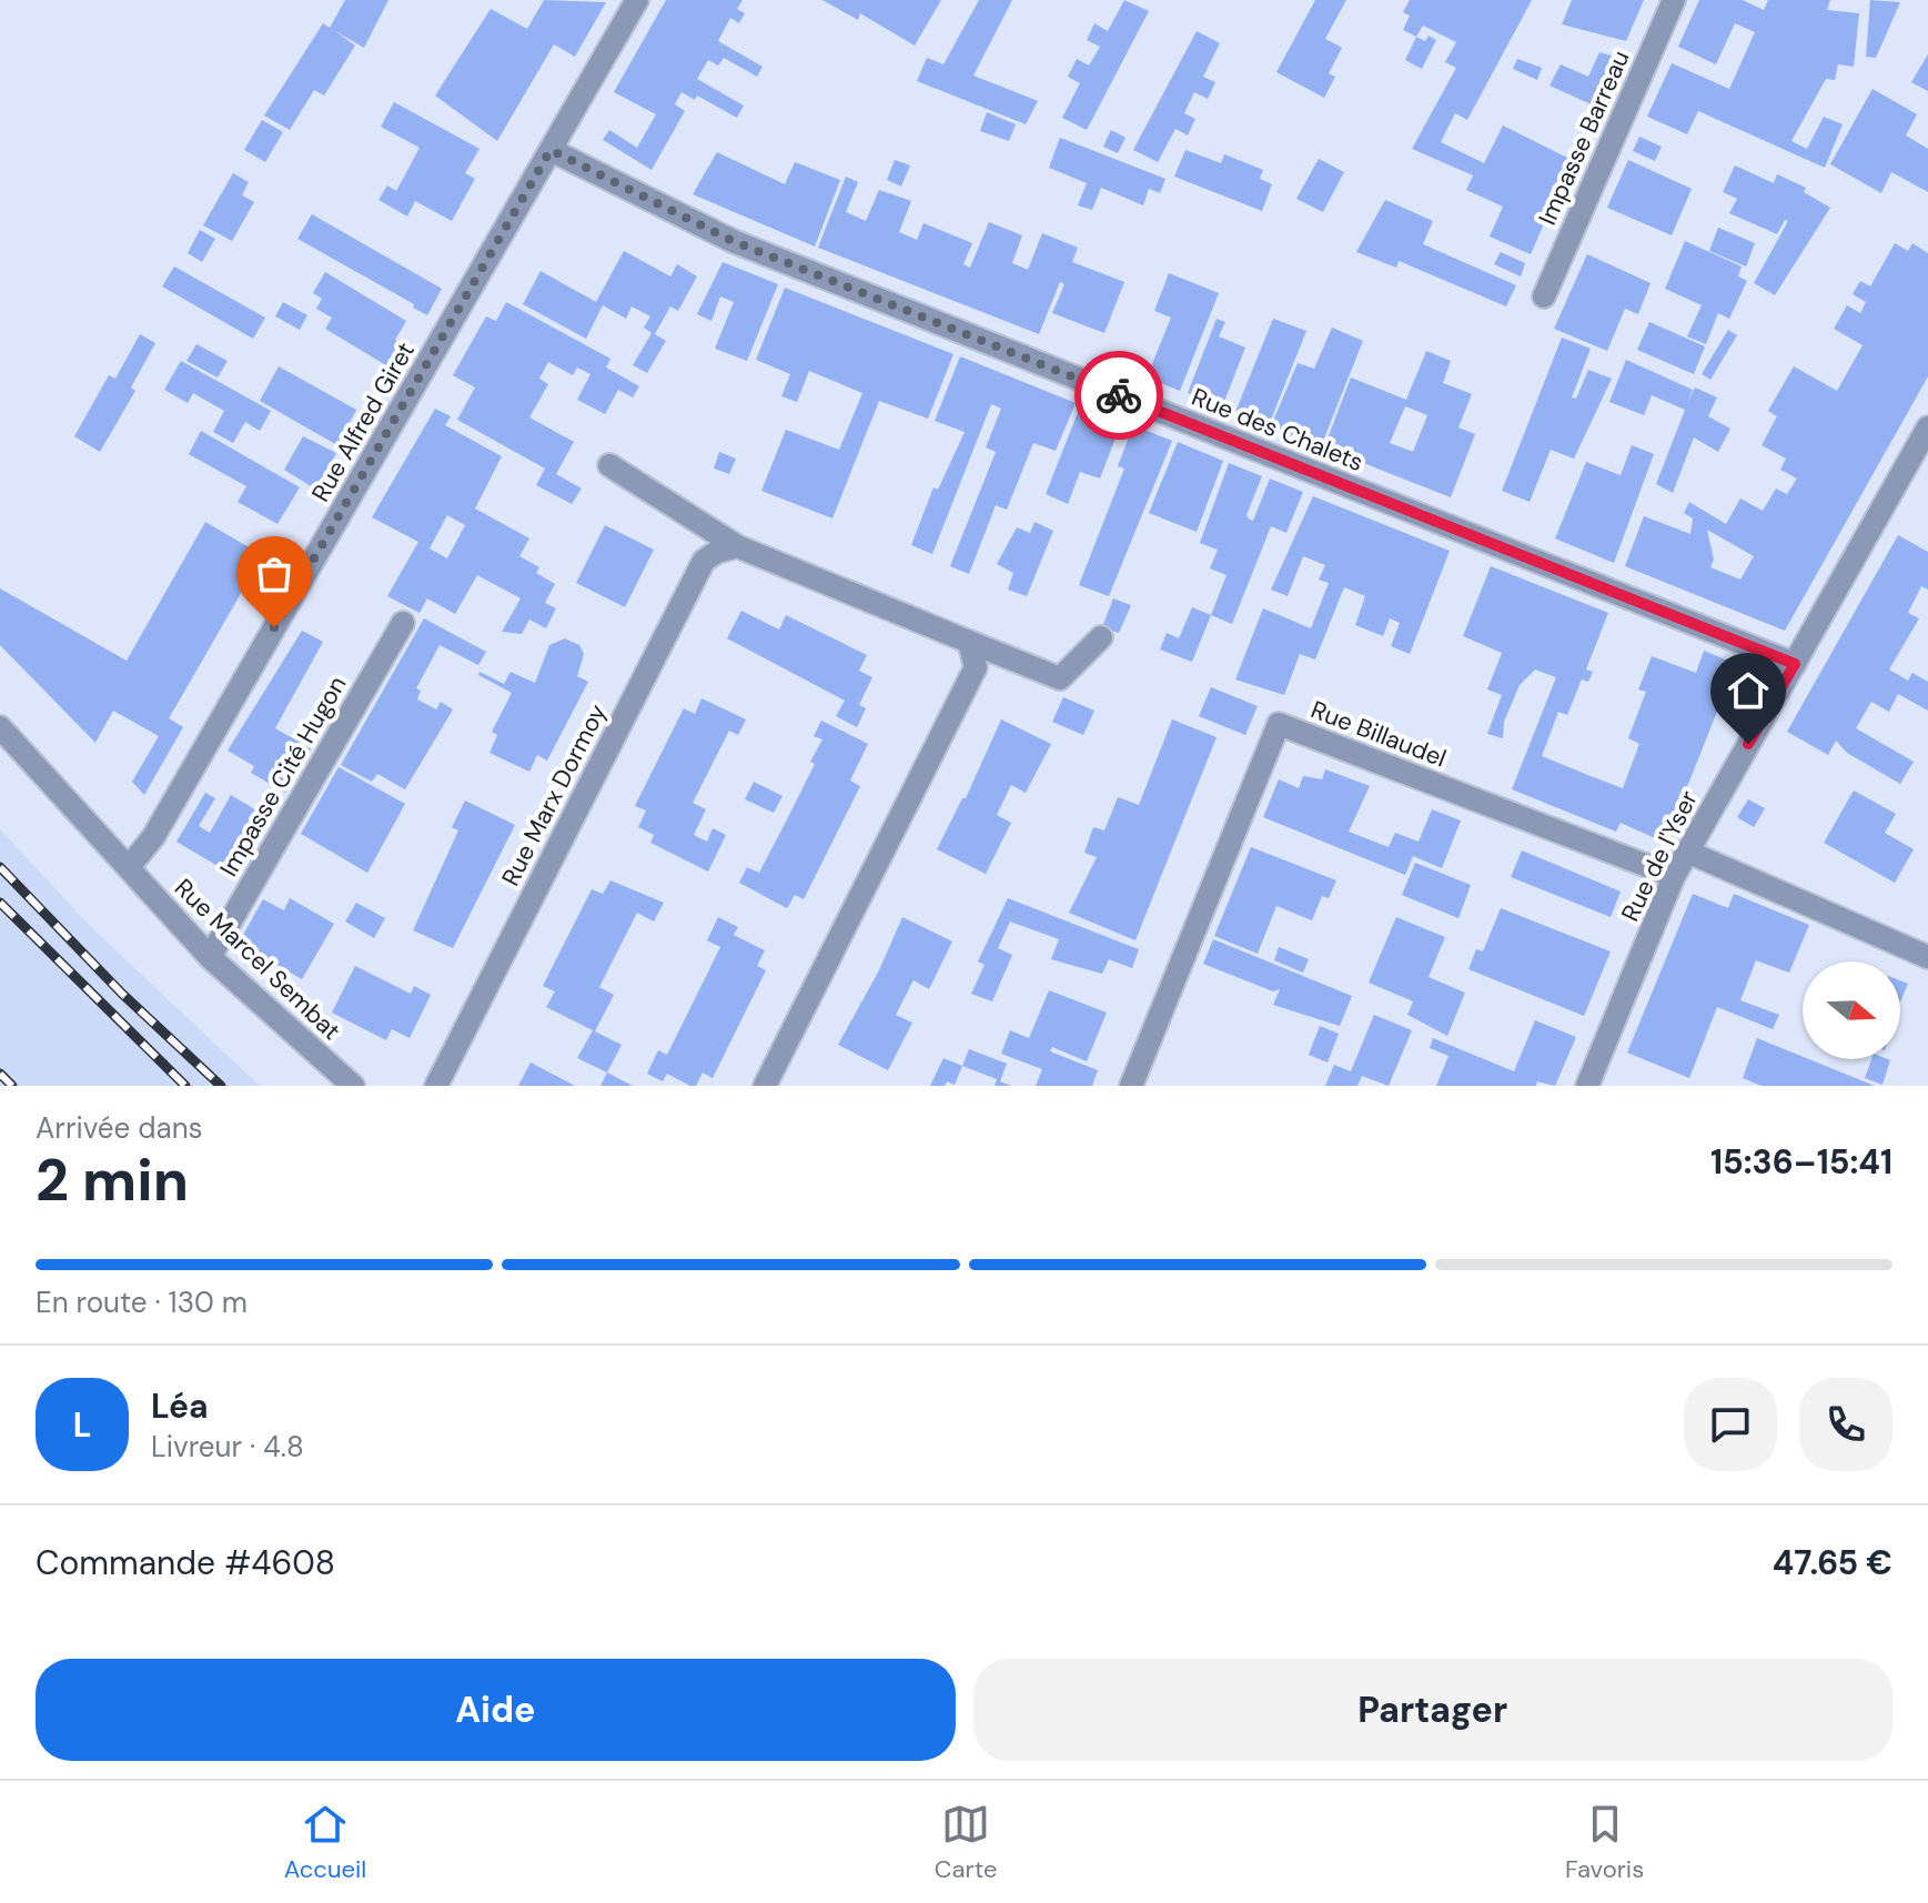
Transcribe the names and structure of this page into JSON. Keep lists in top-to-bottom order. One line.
{"streets":{"street":["Impasse Barreau","Rue Alfred Giret","Rue des Chalets","Rue Billaudel","Impasse Cité Hugon","Rue Marx Dormoy","Rue de l'Yser","Rue Marcel Sembat"]},"crossings":[["Rue Alfred Giret","Rue des Chalets"],["Rue Alfred Giret","Rue Marcel Sembat"],["Rue des Chalets","Rue de l'Yser"],["Rue Billaudel","Rue de l'Yser"],["Impasse Cité Hugon","Rue Marcel Sembat"]],"north":"right","page":{"heading":["2 min","Arrivée dans","15:36–15:41"],"panel":["Léa","Livreur · 4.8","Commande #4608","47.65 €"],"bar":"En route · 130 m","round":"L","buttons":["Aide","Partager"],"tabs":["Accueil","Carte","Favoris"]}}
